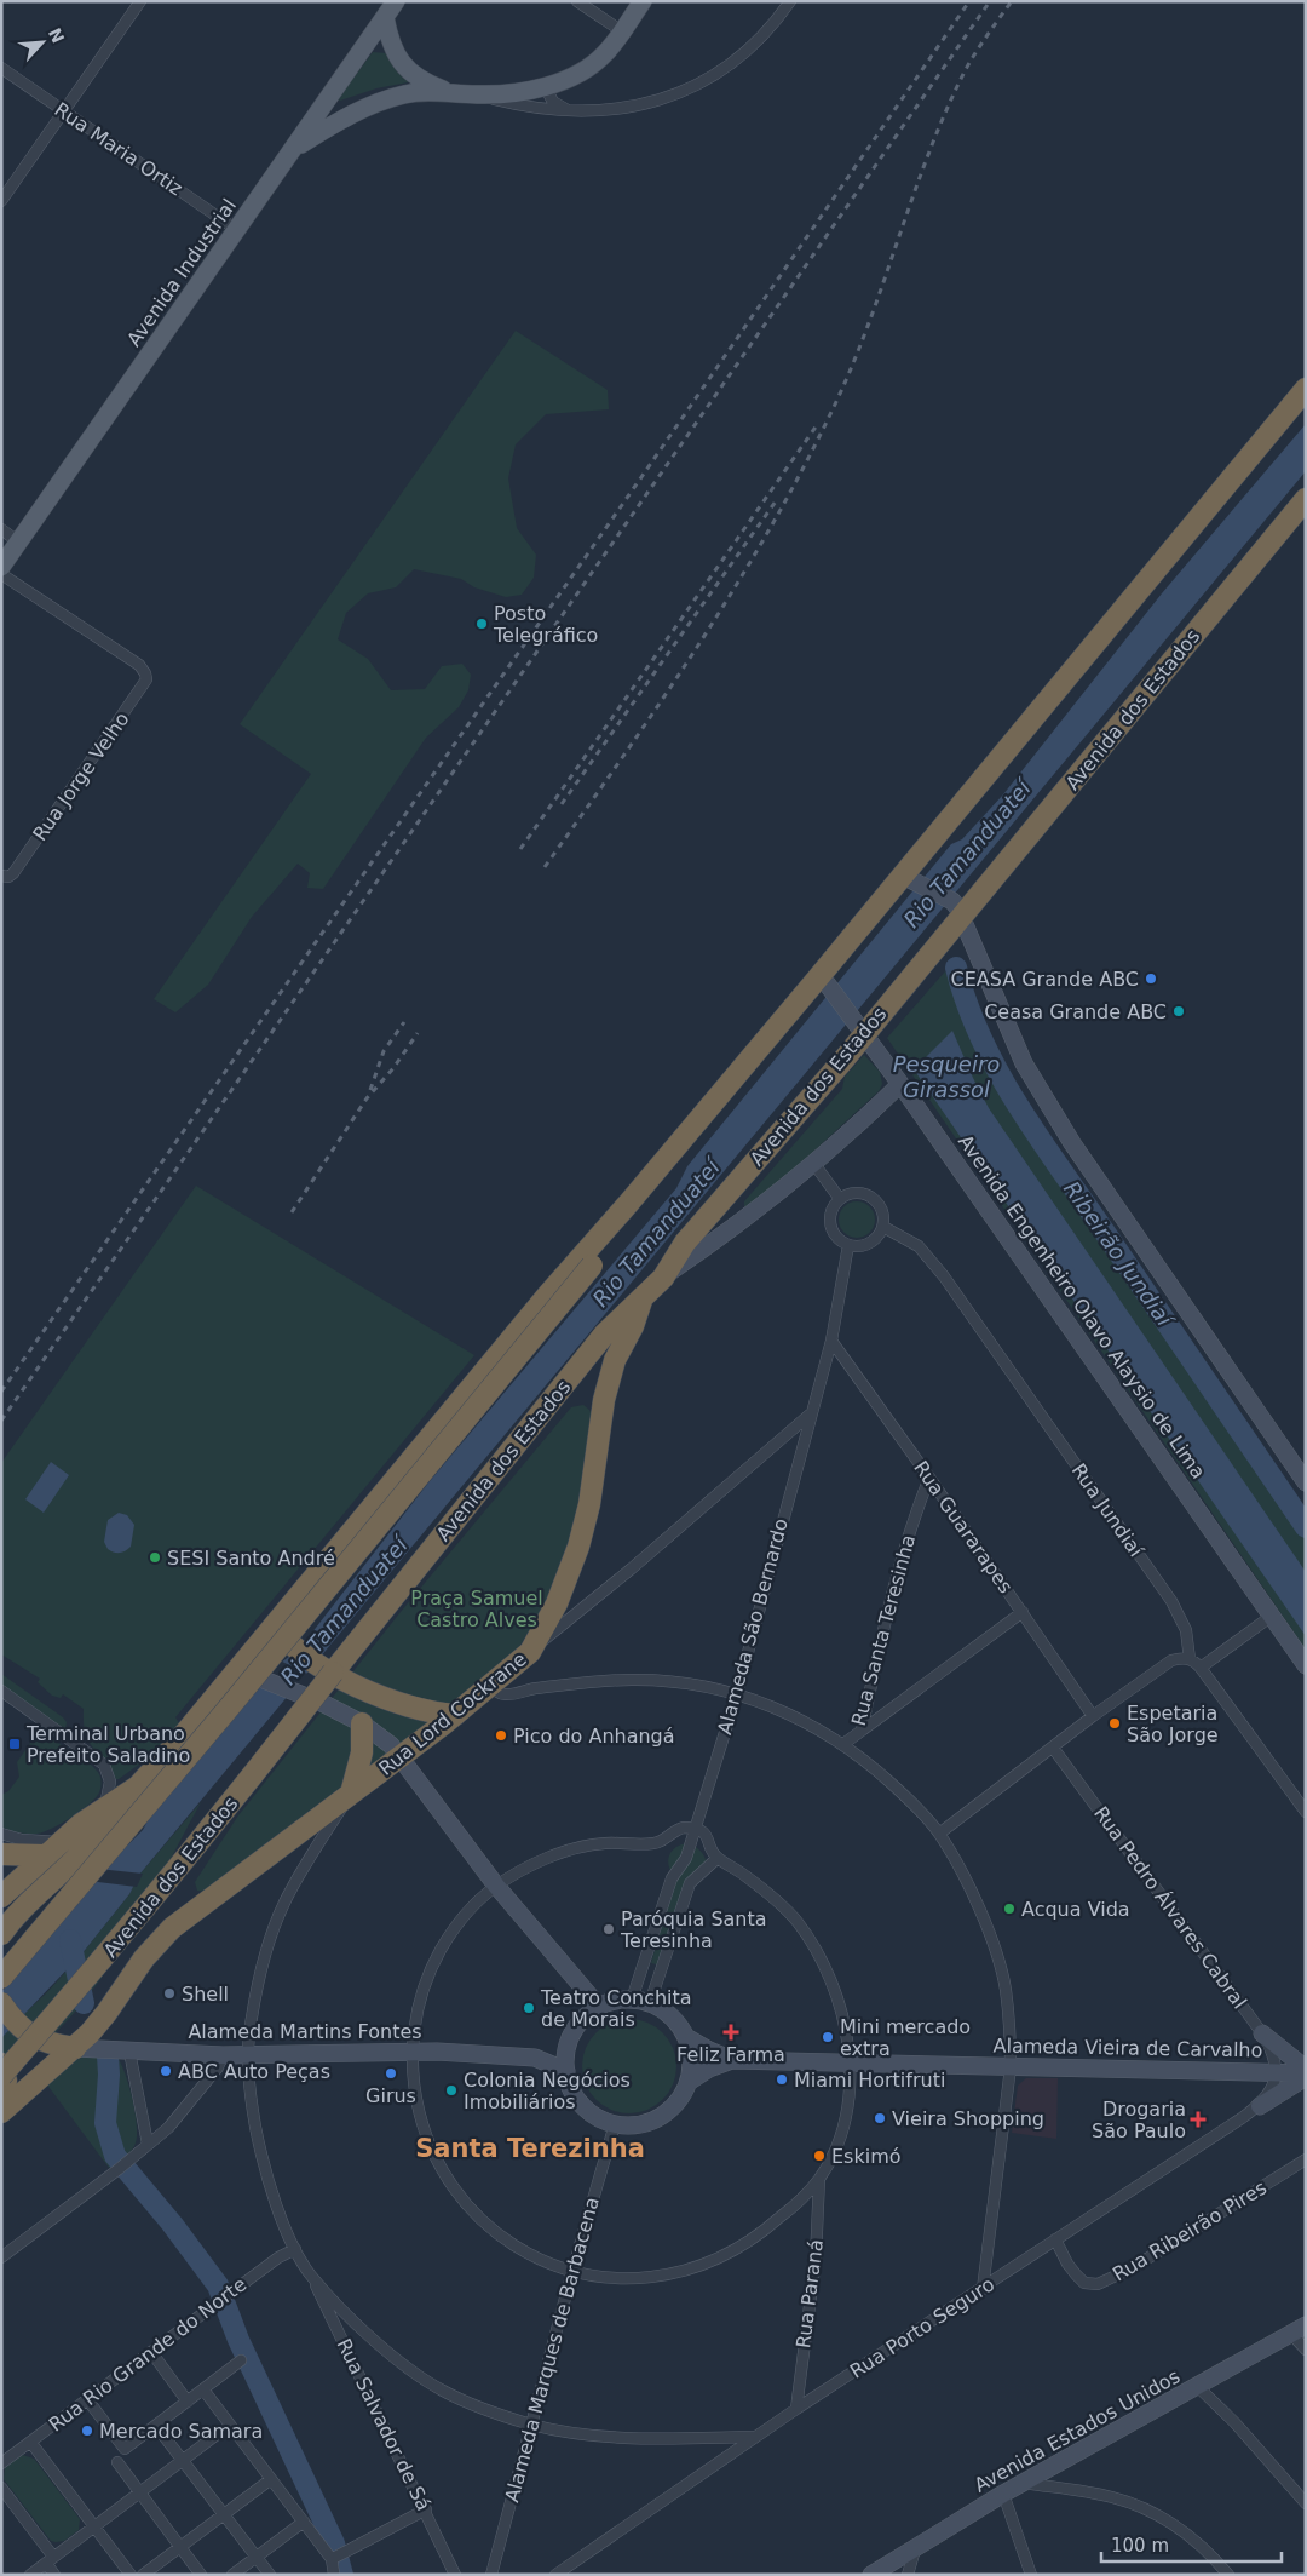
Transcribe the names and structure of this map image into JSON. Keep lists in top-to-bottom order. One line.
{"streets":{"highway":["Avenida dos Estados","Rua Lord Cockrane"],"main road":["Avenida Industrial","Avenida Engenheiro Olavo Alaysio de Lima","Alameda Martins Fontes","Alameda Vieira de Carvalho","Avenida Estados Unidos"],"street":["Rua Maria Ortiz","Rua Jorge Velho","Rua Jundiaí","Rua Guararapes","Alameda São Bernardo","Rua Santa Teresinha","Rua Pedro Álvares Cabral","Rua Ribeirão Pires","Rua Paraná","Rua Porto Seguro","Alameda Marques de Barbacena","Rua Rio Grande do Norte","Rua Salvador de Sá"]},"crossings":[["Rua Maria Ortiz","Avenida Industrial"],["Avenida dos Estados","Avenida Engenheiro Olavo Alaysio de Lima"],["Avenida dos Estados","Rua Lord Cockrane"],["Avenida dos Estados","Alameda Martins Fontes"],["Rua Jundiaí","Alameda São Bernardo"],["Rua Guararapes","Alameda São Bernardo"],["Rua Guararapes","Rua Santa Teresinha"],["Alameda São Bernardo","Rua Lord Cockrane"],["Alameda São Bernardo","Alameda Martins Fontes"],["Alameda São Bernardo","Alameda Vieira de Carvalho"],["Alameda São Bernardo","Alameda Marques de Barbacena"],["Rua Pedro Álvares Cabral","Alameda Vieira de Carvalho"],["Rua Pedro Álvares Cabral","Rua Porto Seguro"],["Alameda Martins Fontes","Alameda Vieira de Carvalho"],["Alameda Martins Fontes","Alameda Marques de Barbacena"],["Alameda Vieira de Carvalho","Rua Porto Seguro"],["Alameda Vieira de Carvalho","Alameda Marques de Barbacena"],["Rua Ribeirão Pires","Rua Porto Seguro"],["Rua Paraná","Rua Porto Seguro"]],"districts":["Santa Terezinha"],"water":["Rio Tamanduateí","Pesqueiro Girassol","Ribeirão Jundiaí"],"parks":["Praça Samuel Castro Alves"],"places":{"other":["Posto Telegráfico","CEASA Grande ABC","Ceasa Grande ABC","SESI Santo André","Espetaria São Jorge","Pico do Anhangá","Acqua Vida","Paróquia Santa Teresinha","Shell","Teatro Conchita de Morais","Mini mercado extra","ABC Auto Peças","Girus","Miami Hortifruti","Colonia Negócios Imobiliários","Vieira Shopping","Eskimó","Mercado Samara"],"transit":["Terminal Urbano Prefeito Saladino"],"health":["Feliz Farma","Drogaria São Paulo"]},"scale_bar":"100 m","north":"top right"}
